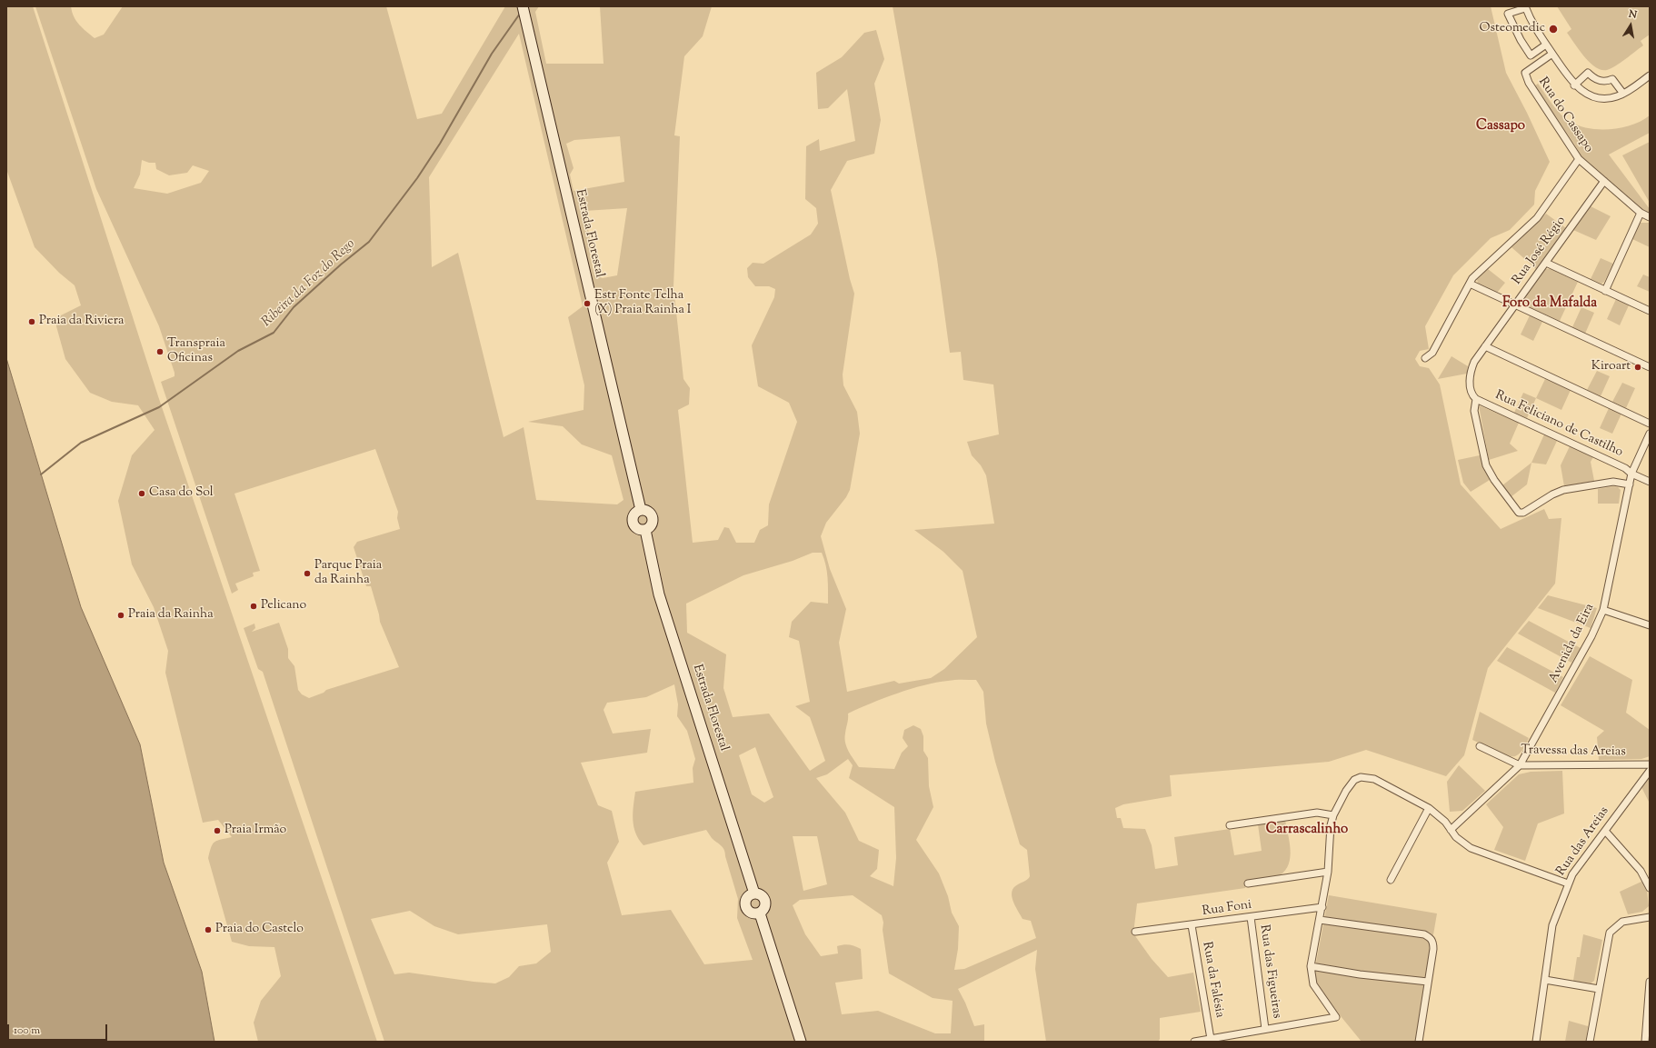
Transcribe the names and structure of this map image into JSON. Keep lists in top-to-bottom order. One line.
{"streets":{"main road":["Estrada Florestal"],"street":["Rua do Cassapo","Rua José Régio","Rua Feliciano de Castilho","Avenida da Eira","Travessa das Areias","Rua das Areias","Rua Foni","Rua das Figueiras","Rua da Falésia"]},"crossings":[["Rua do Cassapo","Rua José Régio"],["Rua José Régio","Rua Feliciano de Castilho"],["Rua José Régio","Avenida da Eira"],["Rua Feliciano de Castilho","Avenida da Eira"],["Avenida da Eira","Travessa das Areias"],["Rua Foni","Rua das Figueiras"],["Rua Foni","Rua da Falésia"]],"districts":["Cassapo","Foro da Mafalda","Carrascalinho"],"water":["Ribeira da Foz do Rego"],"places":["Osteomedic","Estr Fonte Telha (X) Praia Rainha I","Praia da Riviera","Transpraia Oficinas","Kiroart","Casa do Sol","Parque Praia da Rainha","Pelicano","Praia da Rainha","Praia Irmão","Praia do Castelo"],"scale_bar":"100 m","north":"top"}
